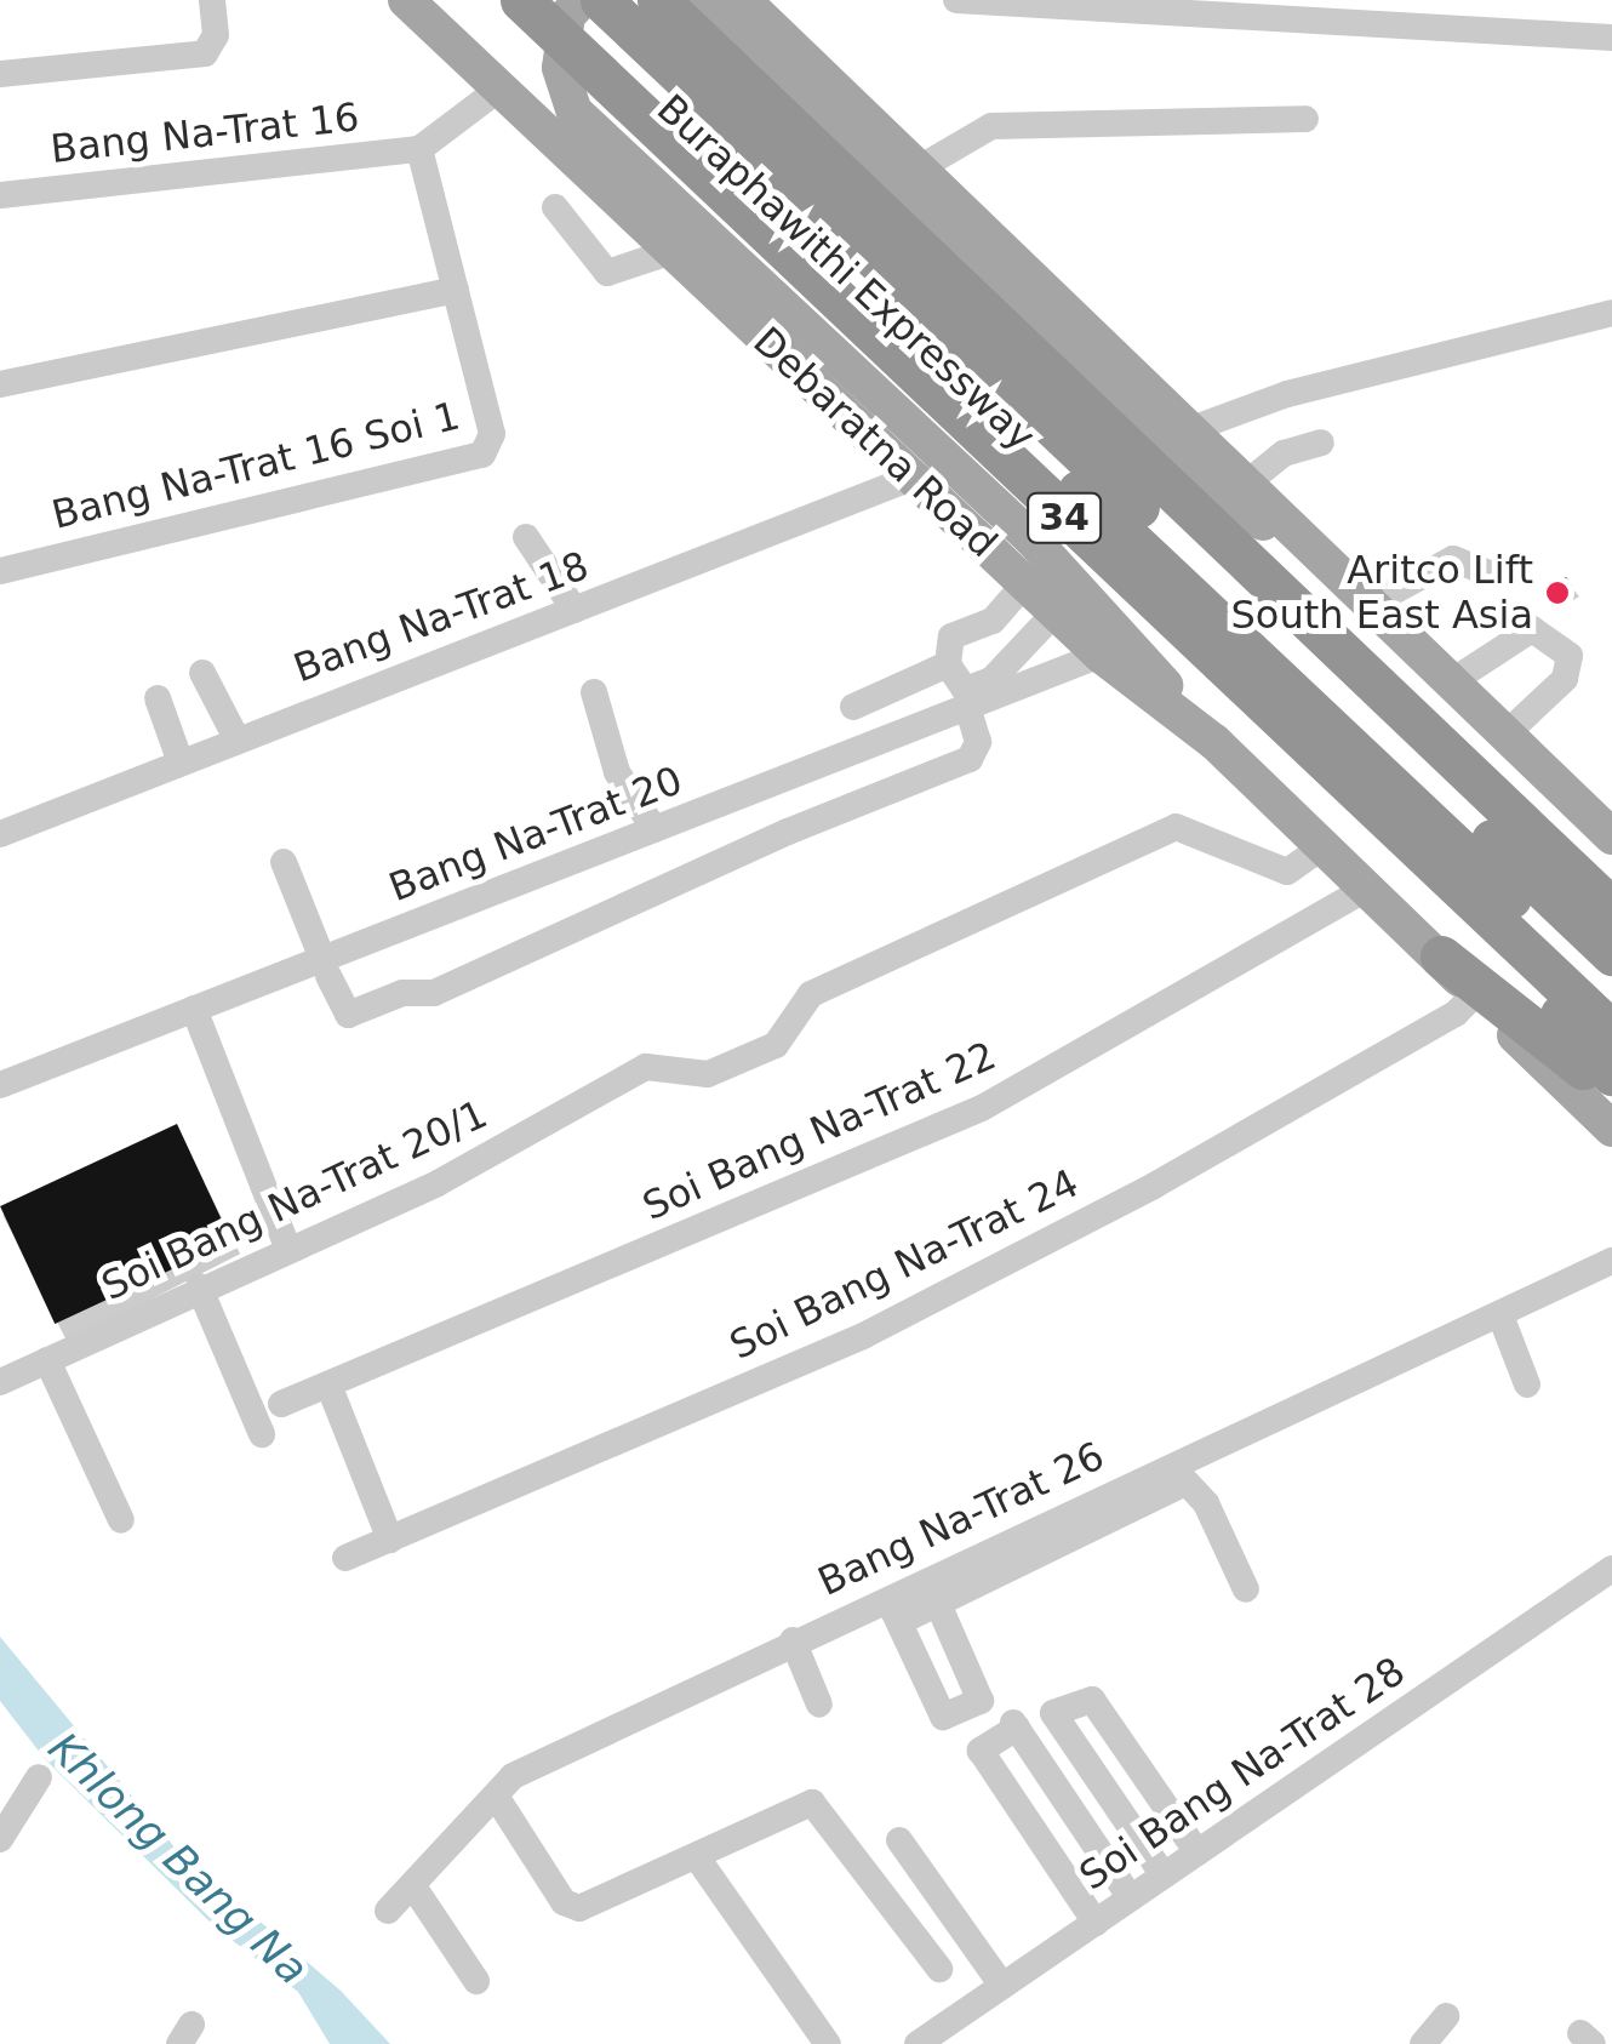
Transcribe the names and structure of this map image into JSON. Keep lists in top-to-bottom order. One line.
{"streets":{"highway":["Buraphawithi Expressway","Debaratna Road","34"],"street":["Bang Na-Trat 16","Bang Na-Trat 16 Soi 1","Bang Na-Trat 18","Bang Na-Trat 20","Soi Bang Na-Trat 22","Soi Bang Na-Trat 20/1","Soi Bang Na-Trat 24","Bang Na-Trat 26","Soi Bang Na-Trat 28"]},"crossings":[["Bang Na-Trat 16","Bang Na-Trat 16 Soi 1"],["Buraphawithi Expressway","Debaratna Road"],["Debaratna Road","Bang Na-Trat 18"],["Debaratna Road","Bang Na-Trat 20"],["Debaratna Road","Soi Bang Na-Trat 22"],["Debaratna Road","Soi Bang Na-Trat 20/1"],["Debaratna Road","Soi Bang Na-Trat 24"]],"water":["Khlong Bang Na"],"places":["Aritco Lift South East Asia"]}
